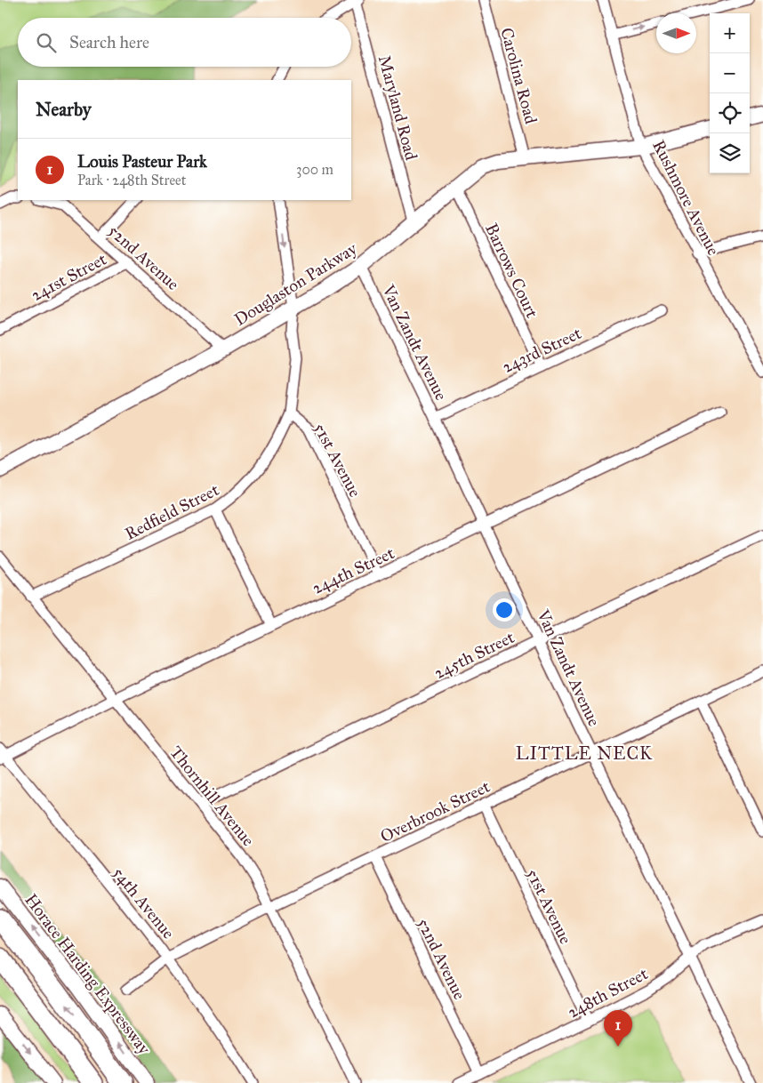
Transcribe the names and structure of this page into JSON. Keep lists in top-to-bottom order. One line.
{"streets":{"main road":["Douglaston Parkway","Horace Harding Expressway"],"street":["Carolina Road","Maryland Road","Rushmore Avenue","52nd Avenue","Barrows Court","241st Street","Van Zandt Avenue","243rd Street","51st Avenue","Redfield Street","244th Street","245th Street","Thornhill Avenue","Overbrook Street","54th Avenue","248th Street"]},"crossings":[["Carolina Road","Douglaston Parkway"],["Maryland Road","Douglaston Parkway"],["Rushmore Avenue","Douglaston Parkway"],["52nd Avenue","241st Street"],["52nd Avenue","Douglaston Parkway"],["52nd Avenue","Overbrook Street"],["52nd Avenue","248th Street"],["Barrows Court","Douglaston Parkway"],["Barrows Court","243rd Street"],["Douglaston Parkway","Van Zandt Avenue"],["Van Zandt Avenue","243rd Street"],["Van Zandt Avenue","244th Street"],["Van Zandt Avenue","245th Street"],["Van Zandt Avenue","Overbrook Street"],["Van Zandt Avenue","248th Street"],["51st Avenue","Redfield Street"],["51st Avenue","244th Street"],["51st Avenue","Overbrook Street"],["51st Avenue","248th Street"],["Redfield Street","Thornhill Avenue"],["244th Street","Thornhill Avenue"],["244th Street","54th Avenue"],["245th Street","Thornhill Avenue"],["Thornhill Avenue","Overbrook Street"],["Overbrook Street","54th Avenue"]],"districts":["LITTLE NECK"],"north":"right","page":{"map_buttons":["+","−"],"search":"Search here","heading":"Nearby","list":[{"mark":"1","name":"Louis Pasteur Park","note":"Park · 248th Street","value":"300 m"}],"pins":"1"}}
